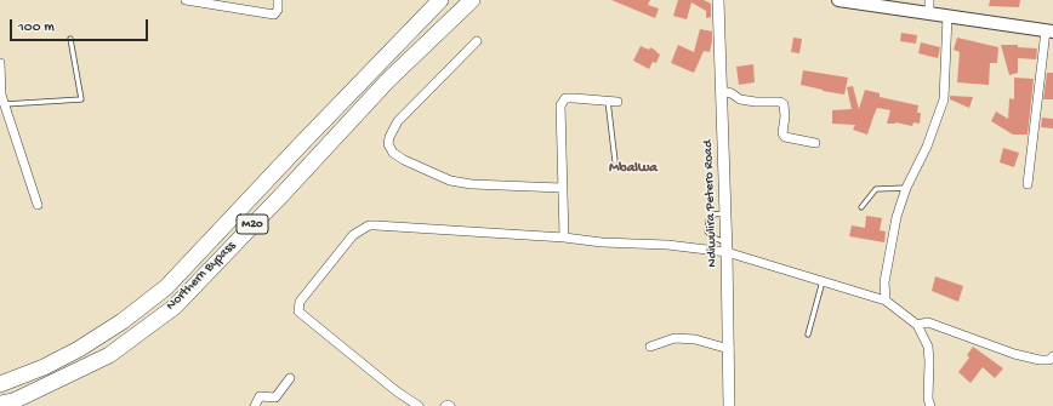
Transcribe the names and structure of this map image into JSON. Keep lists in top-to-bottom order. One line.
{"streets":{"highway":["M20","Northern Bypass"],"street":["Ndiwulira Petero Road"]},"districts":["Mbalwa"],"scale_bar":"100 m"}
